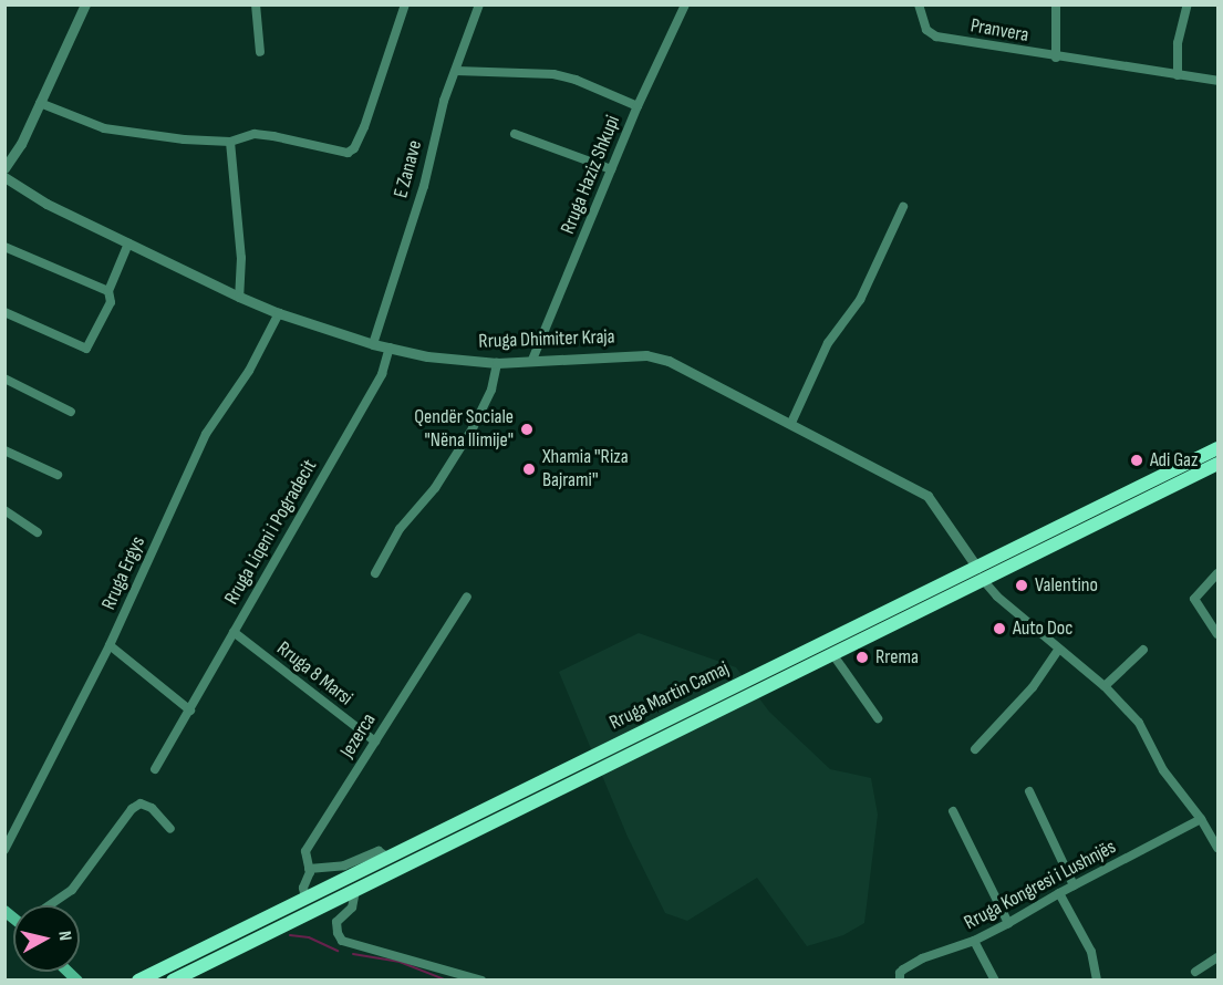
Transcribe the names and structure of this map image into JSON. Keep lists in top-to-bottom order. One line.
{"streets":{"highway":["Rruga Martin Camaj"],"street":["Pranvera","E Zanave","Rruga Haziz Shkupi","Rruga Dhimiter Kraja","Rruga Liqeni i Pogradecit","Rruga Ergys","Rruga 8 Marsi","Jezerca","Rruga Kongresi i Lushnjës"]},"crossings":[["E Zanave","Rruga Dhimiter Kraja"],["Rruga Haziz Shkupi","Rruga Dhimiter Kraja"],["Rruga Dhimiter Kraja","Rruga Liqeni i Pogradecit"],["Rruga Dhimiter Kraja","Rruga Ergys"],["Rruga Dhimiter Kraja","Rruga Martin Camaj"],["Rruga Liqeni i Pogradecit","Rruga 8 Marsi"],["Rruga 8 Marsi","Jezerca"],["Rruga Martin Camaj","Jezerca"]],"places":["Qendër Sociale \"Nëna Ilimije\"","Adi Gaz","Xhamia ''Riza Bajrami''","Valentino","Auto Doc","Rrema"],"north":"right"}
